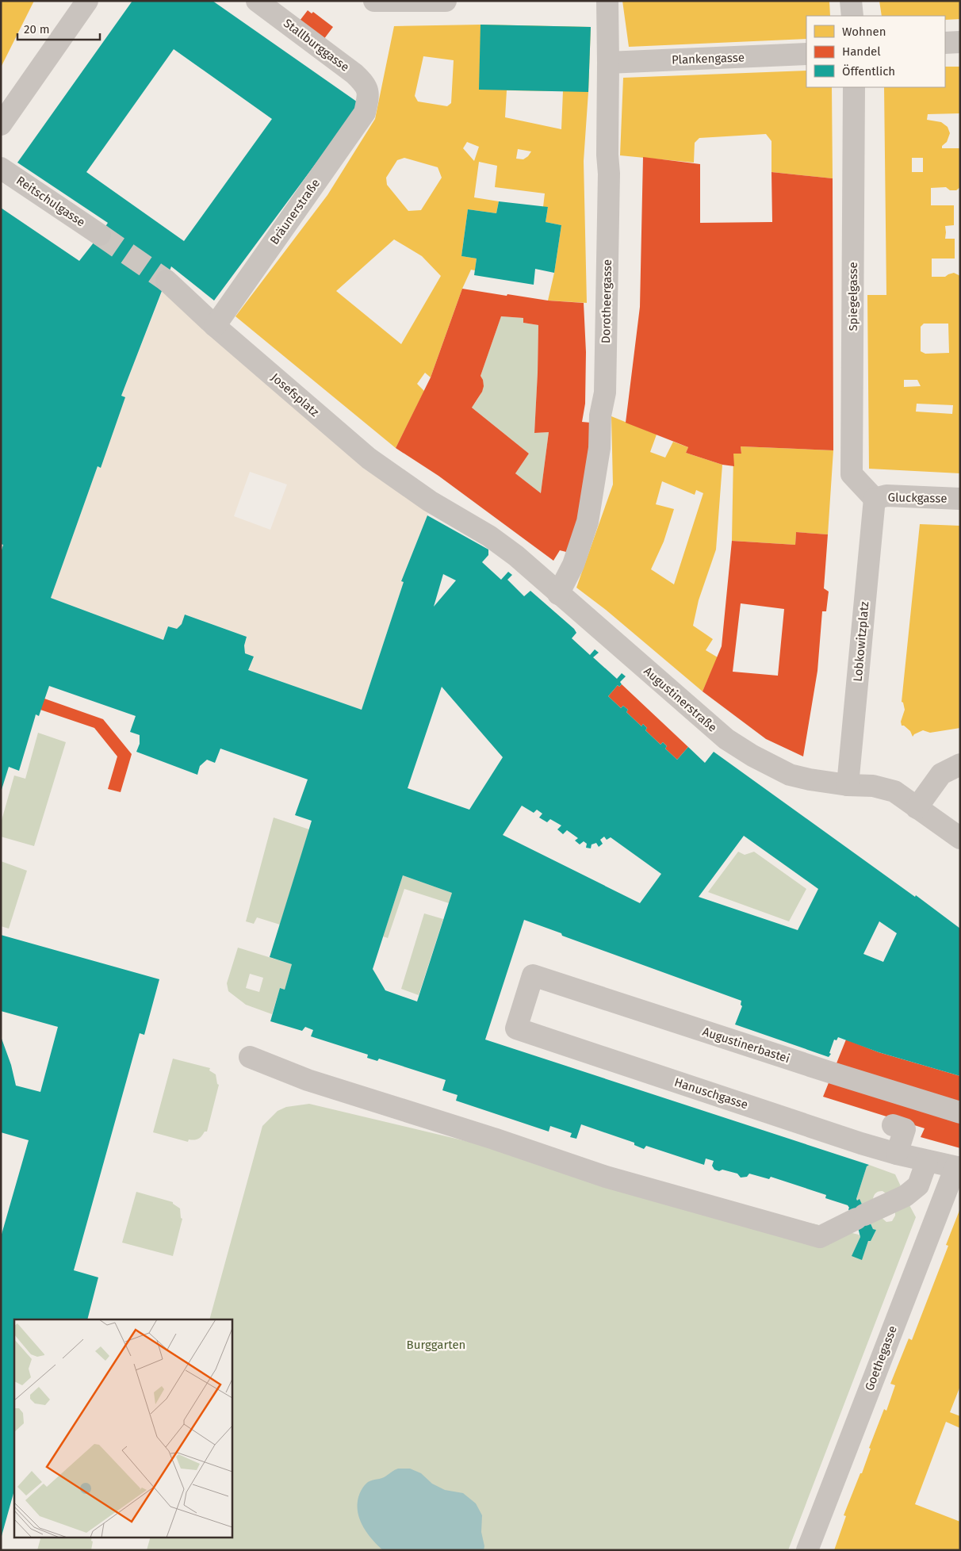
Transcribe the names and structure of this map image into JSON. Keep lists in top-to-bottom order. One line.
{"streets":{"street":["Stallburggasse","Plankengasse","Reitschulgasse","Bräunerstraße","Spiegelgasse","Dorotheergasse","Josefsplatz","Gluckgasse","Lobkowitzplatz","Augustinerstraße","Augustinerbastei","Hanuschgasse","Goethegasse"]},"crossings":[["Stallburggasse","Bräunerstraße"],["Plankengasse","Dorotheergasse"],["Bräunerstraße","Josefsplatz"],["Spiegelgasse","Gluckgasse"],["Spiegelgasse","Lobkowitzplatz"],["Dorotheergasse","Augustinerstraße"],["Josefsplatz","Augustinerstraße"],["Gluckgasse","Lobkowitzplatz"],["Lobkowitzplatz","Augustinerstraße"],["Augustinerbastei","Hanuschgasse"],["Hanuschgasse","Goethegasse"]],"parks":["Burggarten"],"legend":["Wohnen","Handel","Öffentlich"],"scale_bar":"20 m"}
